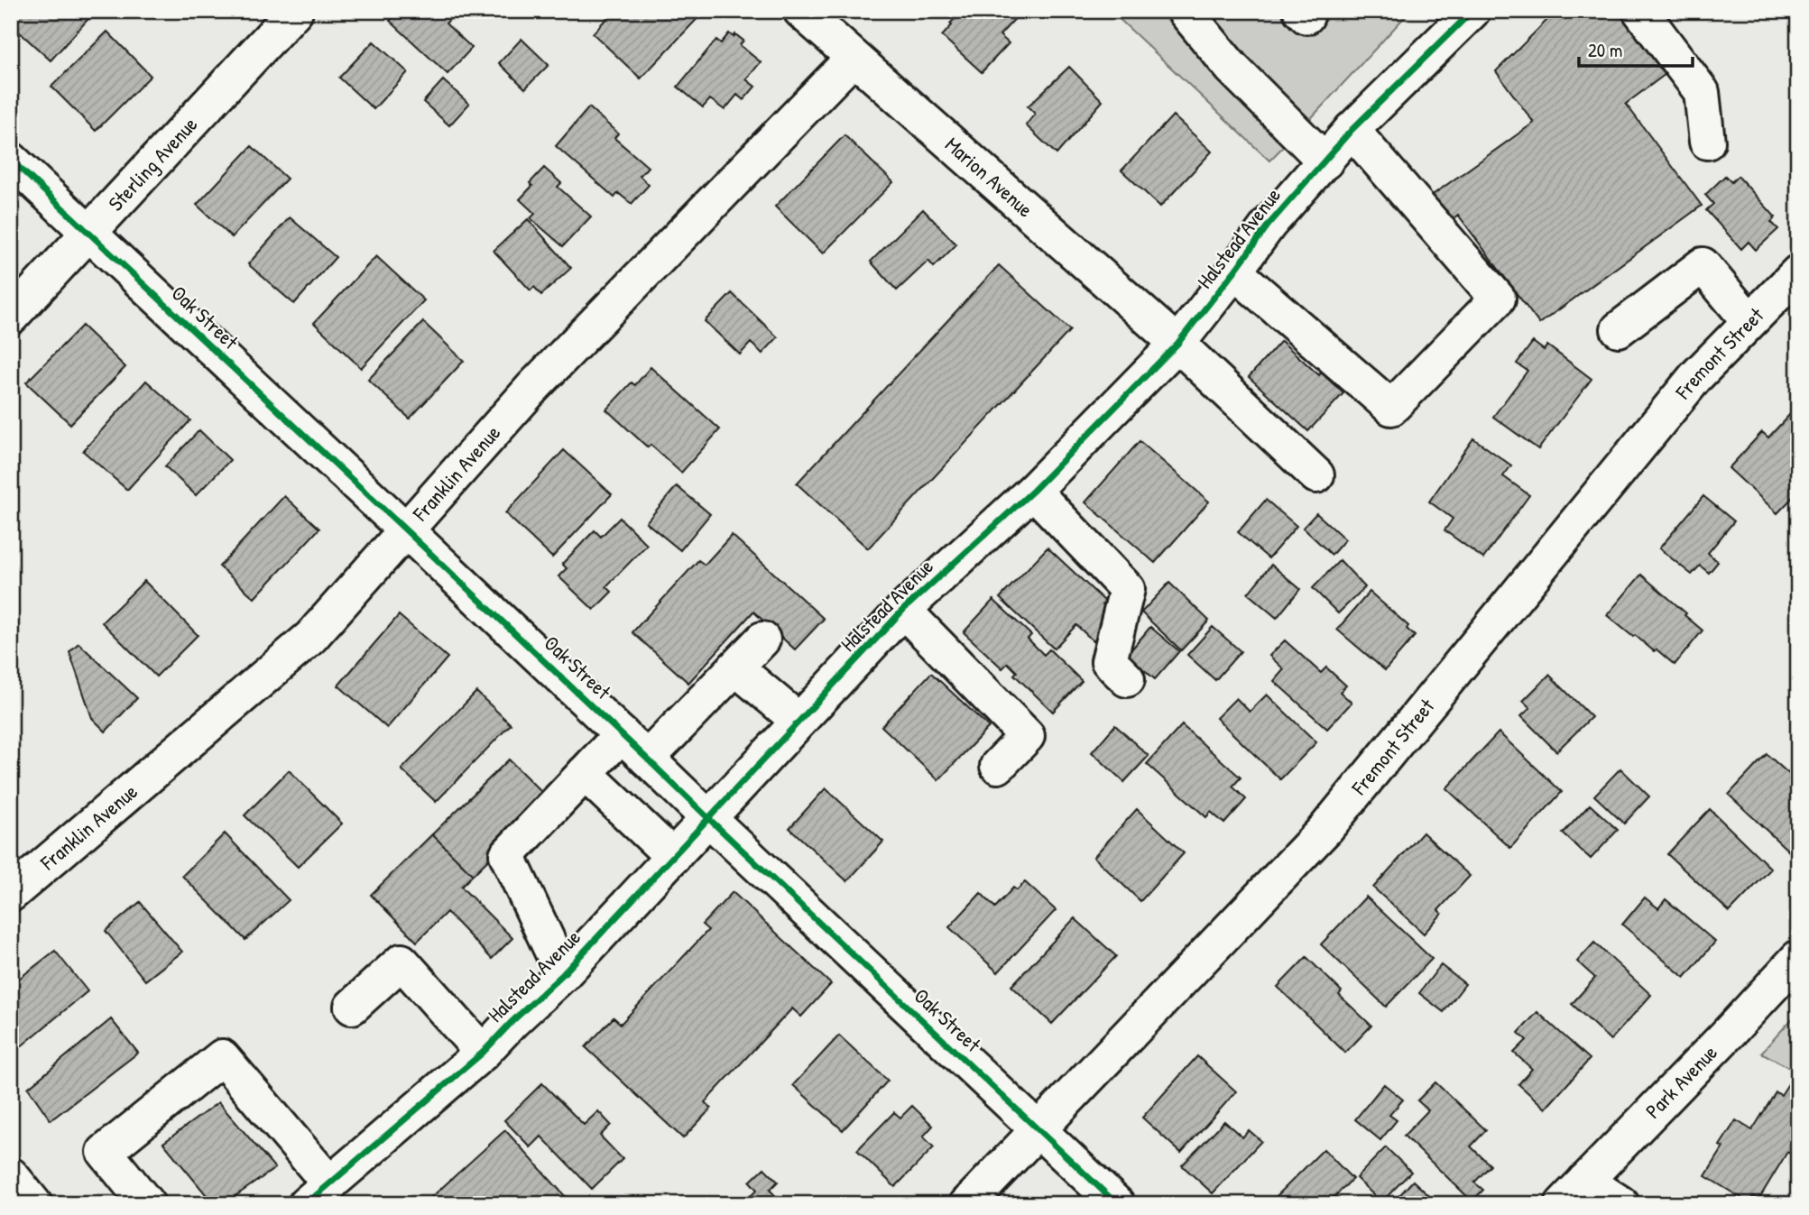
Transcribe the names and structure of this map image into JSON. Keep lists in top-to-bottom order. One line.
{"streets":{"street":["Sterling Avenue","Marion Avenue","Halstead Avenue","Oak Street","Fremont Street","Franklin Avenue","Park Avenue"]},"crossings":[["Sterling Avenue","Oak Street"],["Marion Avenue","Halstead Avenue"],["Marion Avenue","Franklin Avenue"],["Halstead Avenue","Oak Street"],["Oak Street","Fremont Street"],["Oak Street","Franklin Avenue"]],"scale_bar":"20 m"}
